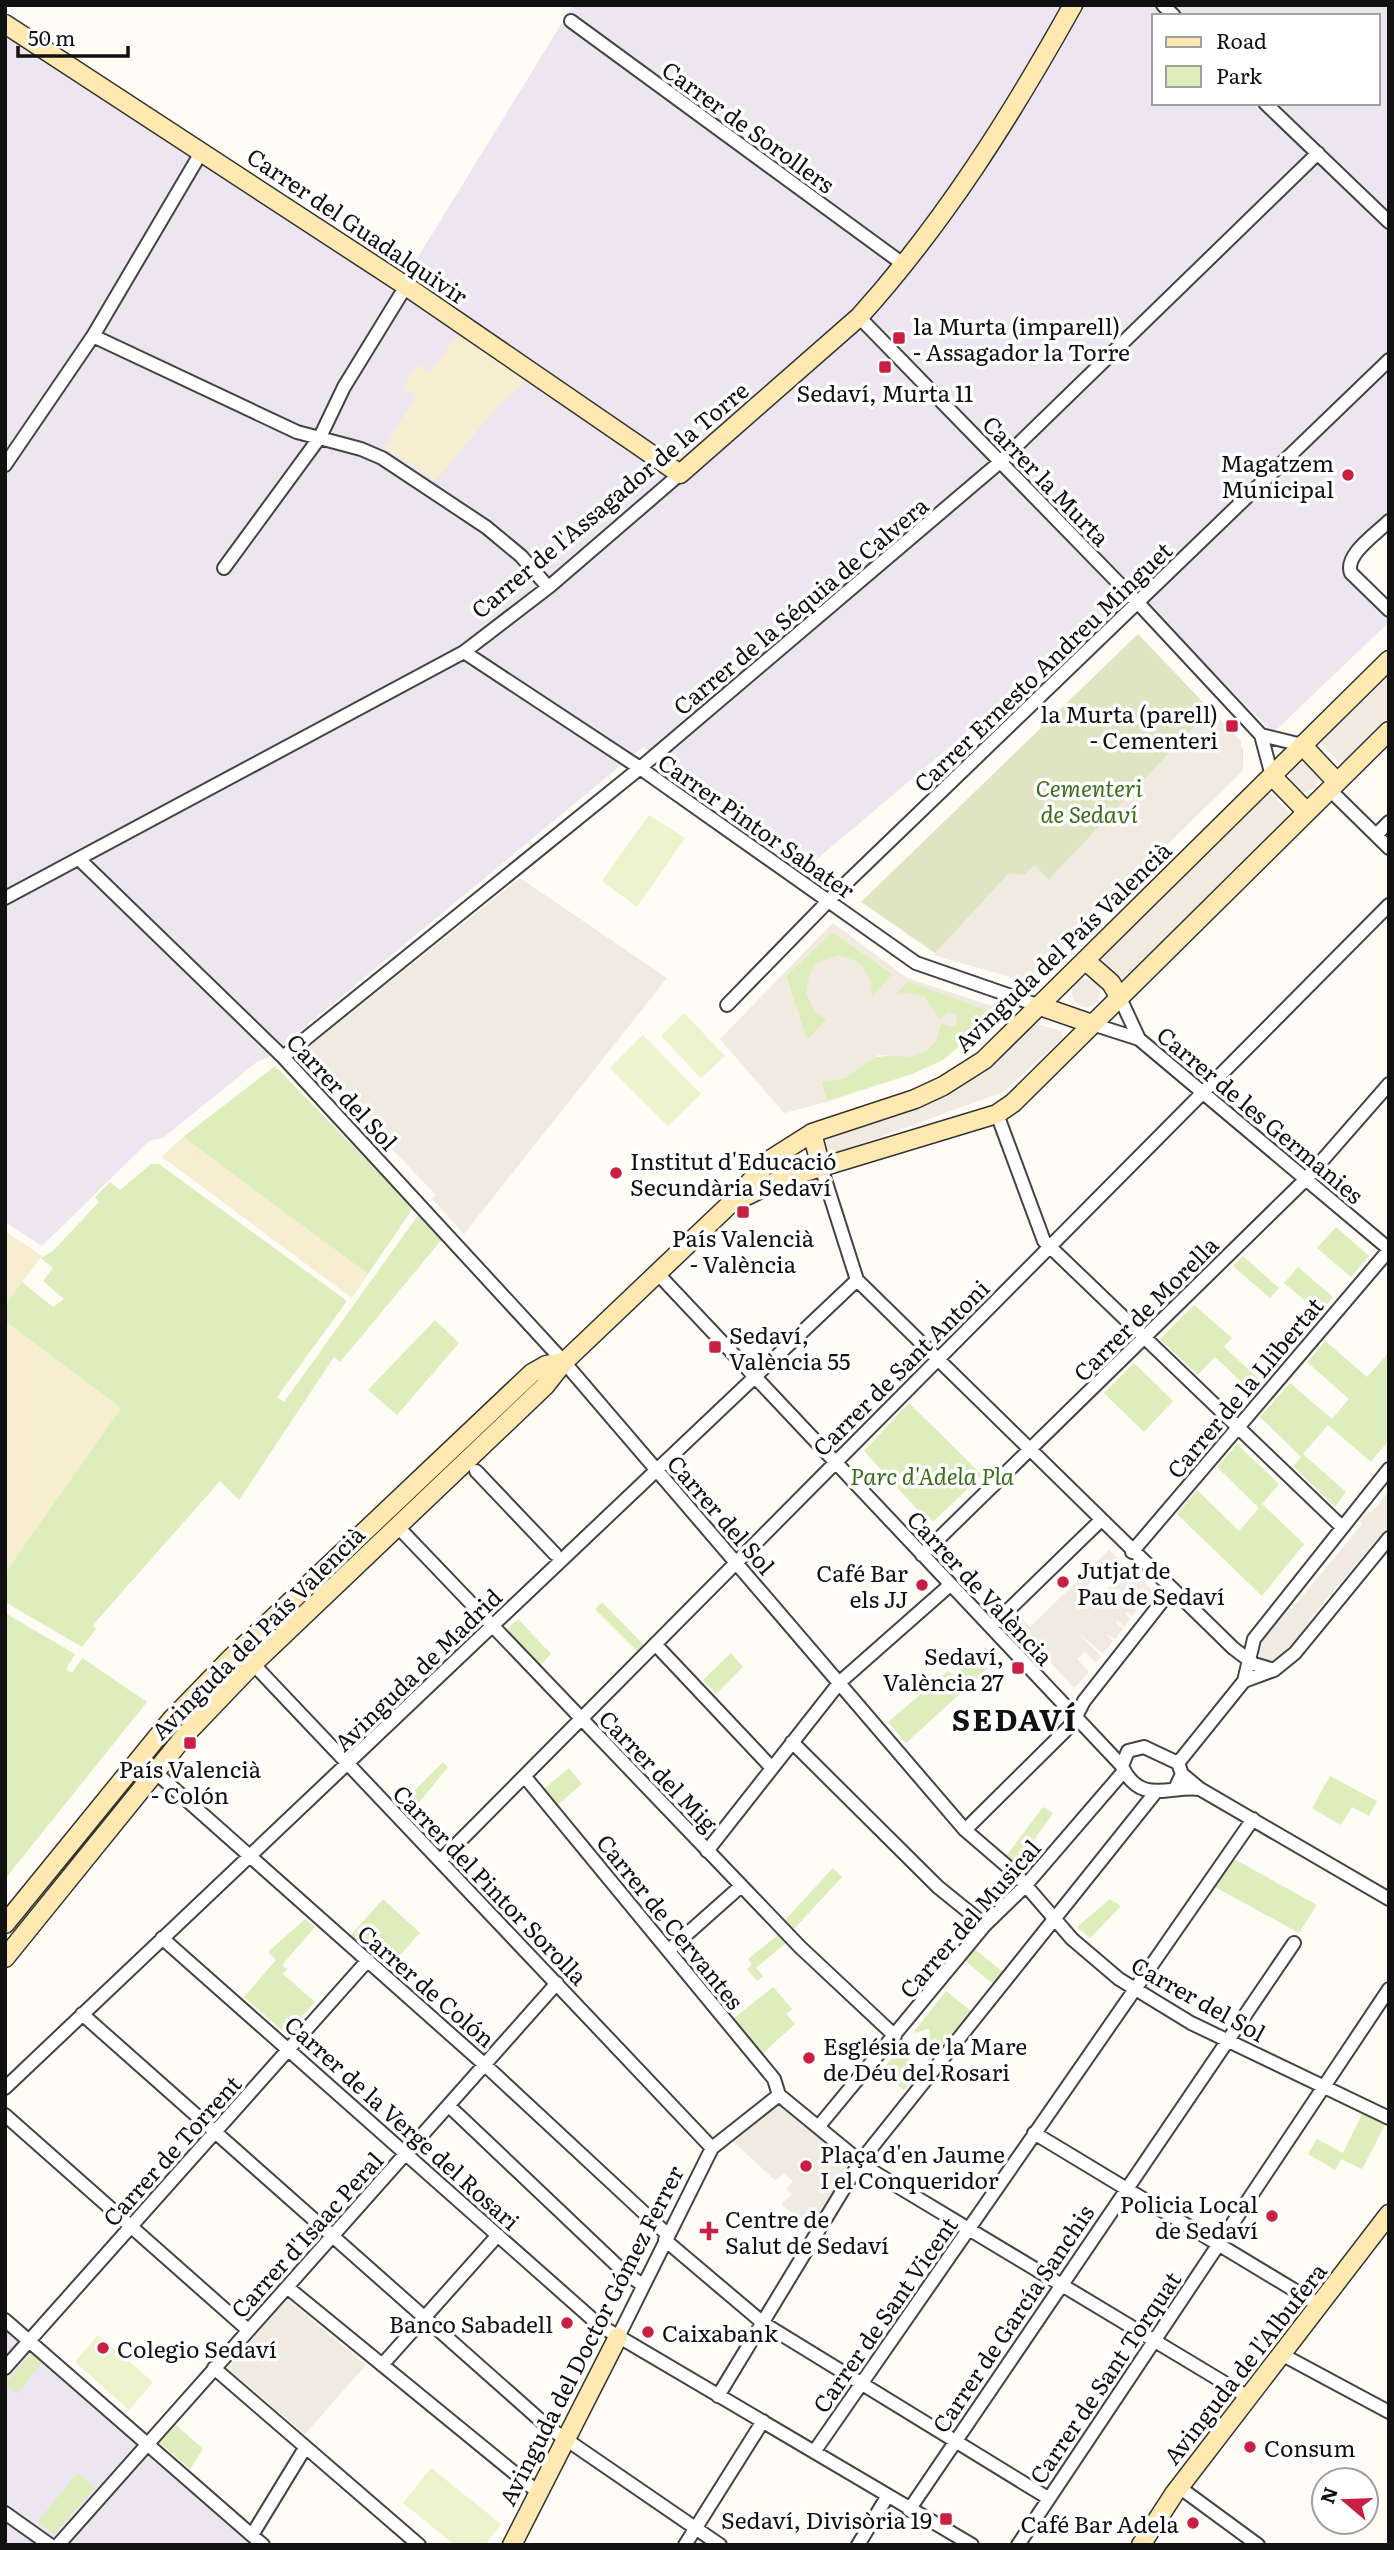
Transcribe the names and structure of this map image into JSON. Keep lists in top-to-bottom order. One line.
{"streets":{"street":["Carrer de Sorollers","Carrer del Guadalquivir","Carrer la Murta","Carrer de l'Assagador de la Torre","Carrer de la Séquia de Calvera","Carrer Ernesto Andreu Minguet","Carrer Pintor Sabater","Avinguda del País Valencià","Carrer del Sol","Carrer de les Germanies","Carrer de Morella","Carrer de Sant Antoni","Carrer de la Llibertat","Carrer de València","Avinguda de Madrid","Carrer del Mig","Carrer del Pintor Sorolla","Carrer del Musical","Carrer de Cervantes","Carrer de Colón","Carrer de la Verge del Rosari","Carrer de Torrent","Carrer d'Isaac Peral","Carrer de Sant Vicent","Carrer de García Sanchis","Avinguda del Doctor Gómez Ferrer","Avinguda de l'Albufera","Carrer de Sant Torquat"]},"crossings":[["Carrer de Sorollers","Carrer de l'Assagador de la Torre"],["Carrer del Guadalquivir","Carrer de l'Assagador de la Torre"],["Carrer la Murta","Carrer de l'Assagador de la Torre"],["Carrer la Murta","Carrer de la Séquia de Calvera"],["Carrer la Murta","Carrer Ernesto Andreu Minguet"],["Carrer la Murta","Avinguda del País Valencià"],["Carrer de l'Assagador de la Torre","Carrer Pintor Sabater"],["Carrer de l'Assagador de la Torre","Carrer del Sol"],["Carrer de la Séquia de Calvera","Carrer Pintor Sabater"],["Carrer de la Séquia de Calvera","Carrer del Sol"],["Carrer Ernesto Andreu Minguet","Carrer Pintor Sabater"],["Carrer Pintor Sabater","Avinguda del País Valencià"],["Avinguda del País Valencià","Carrer del Sol"],["Avinguda del País Valencià","Carrer de València"],["Avinguda del País Valencià","Carrer del Mig"],["Avinguda del País Valencià","Carrer del Pintor Sorolla"],["Avinguda del País Valencià","Carrer de Colón"],["Carrer del Sol","Carrer de Sant Antoni"],["Carrer del Sol","Avinguda de Madrid"],["Carrer del Sol","Carrer del Musical"],["Carrer del Sol","Carrer de Sant Vicent"],["Carrer del Sol","Carrer de García Sanchis"],["Carrer del Sol","Carrer de Sant Torquat"],["Carrer de les Germanies","Carrer de Morella"],["Carrer de les Germanies","Carrer de Sant Antoni"],["Carrer de les Germanies","Carrer de la Llibertat"],["Carrer de Morella","Carrer de València"],["Carrer de Sant Antoni","Carrer de València"],["Carrer de Sant Antoni","Carrer del Mig"],["Carrer de Sant Antoni","Carrer del Pintor Sorolla"],["Carrer de Sant Antoni","Carrer de Cervantes"],["Carrer de València","Avinguda de Madrid"],["Carrer de València","Carrer del Musical"],["Avinguda de Madrid","Carrer del Mig"],["Avinguda de Madrid","Carrer del Pintor Sorolla"],["Avinguda de Madrid","Carrer de Colón"],["Avinguda de Madrid","Carrer de la Verge del Rosari"],["Carrer del Mig","Carrer del Musical"],["Carrer del Pintor Sorolla","Carrer d'Isaac Peral"],["Carrer del Pintor Sorolla","Avinguda del Doctor Gómez Ferrer"],["Carrer de Colón","Carrer de Torrent"],["Carrer de Colón","Carrer d'Isaac Peral"],["Carrer de Colón","Carrer de Sant Vicent"],["Carrer de Colón","Carrer de García Sanchis"],["Carrer de Colón","Avinguda del Doctor Gómez Ferrer"],["Carrer de Colón","Carrer de Sant Torquat"],["Carrer de la Verge del Rosari","Carrer de Torrent"],["Carrer de la Verge del Rosari","Carrer d'Isaac Peral"],["Carrer de la Verge del Rosari","Carrer de Sant Vicent"],["Carrer de la Verge del Rosari","Carrer de García Sanchis"],["Carrer de la Verge del Rosari","Avinguda del Doctor Gómez Ferrer"]],"districts":["SEDAVÍ"],"parks":["Cementeri de Sedaví","Parc d'Adela Pla"],"places":{"transit":["la Murta (imparell) - Assagador la Torre","Sedaví, Murta 11","la Murta (parell) - Cementeri","País Valencià - València","Sedaví, València 55","Sedaví, València 27","País Valencià - Colón","Sedaví, Divisòria 19"],"other":["Magatzem Municipal","Institut d'Educació Secundària Sedaví","Jutjat de Pau de Sedaví","Café Bar els JJ","Església de la Mare de Déu del Rosari","Plaça d'en Jaume I el Conqueridor","Policia Local de Sedaví","Banco Sabadell","Caixabank","Colegio Sedaví","Consum","Café Bar Adela"],"health":["Centre de Salut de Sedaví"]},"legend":["Road","Park"],"scale_bar":"50 m","north":"left"}
